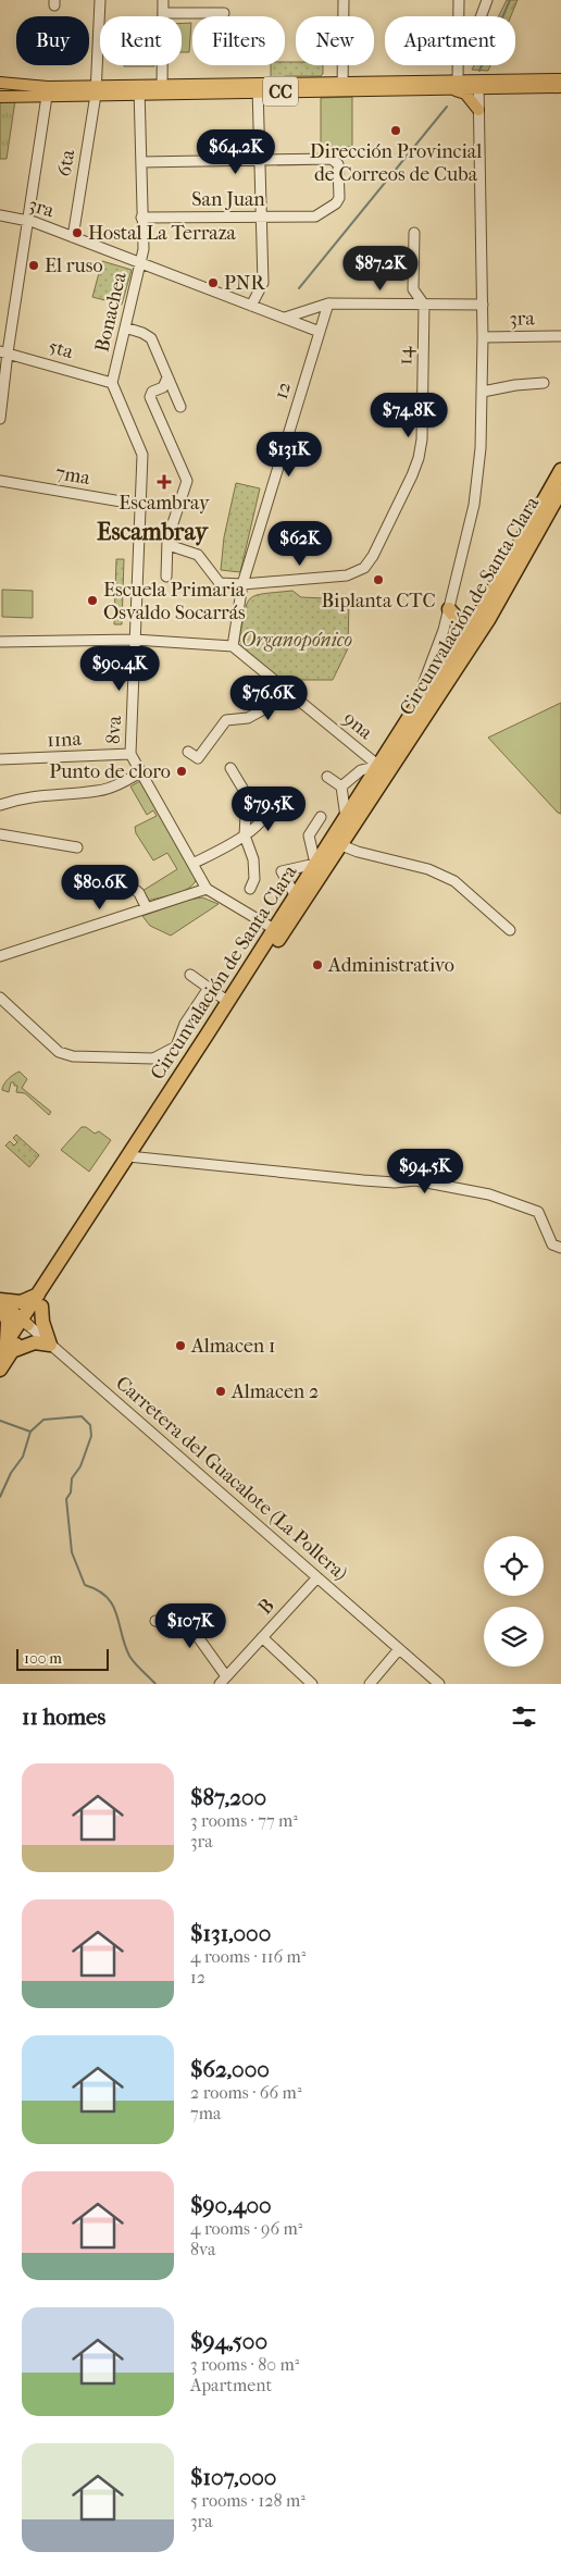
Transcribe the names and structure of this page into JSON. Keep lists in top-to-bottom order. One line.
{"streets":{"highway":["Circunvalación de Santa Clara"],"main road":["CC","Carretera del Guacalote (La Pollera)"],"street":["6ta","San Juan","3ra","Bonachea","5ta","14","12","7ma","9na","8va","11na","B"]},"crossings":[["CC","6ta"],["CC","Bonachea"],["6ta","3ra"],["San Juan","Bonachea"],["3ra","Bonachea"],["3ra","14"],["3ra","12"],["Bonachea","5ta"],["Bonachea","8va"],["5ta","8va"],["14","12"],["12","9na"],["7ma","8va"],["Circunvalación de Santa Clara","9na"],["Circunvalación de Santa Clara","8va"],["Circunvalación de Santa Clara","Carretera del Guacalote (La Pollera)"],["8va","11na"],["Carretera del Guacalote (La Pollera)","B"]],"districts":["Escambray"],"parks":["Organopónico"],"places":{"other":["Dirección Provincial de Correos de Cuba","Hostal La Terraza","El ruso","PNR","Biplanta CTC","Escuela Primaria Osvaldo Socarrás","Punto de cloro","Administrativo","Almacen 1","Almacen 2"],"health":["Escambray"]},"scale_bar":"100 m","page":{"chip":["Buy","Rent","Filters","New","Apartment"],"price":["$64.2K","$87.2K","$74.8K","$131K","$62K","$90.4K","$76.6K","$79.5K","$80.6K","$94.5K","$107K"],"scale":"100 m","heading":"11 homes","list":[{"name":"$87,200","note":"3 rooms · 77 m² · 3ra"},{"name":"$131,000","note":"4 rooms · 116 m² · 12"},{"name":"$62,000","note":"2 rooms · 66 m² · 7ma"},{"name":"$90,400","note":"4 rooms · 96 m² · 8va"},{"name":"$94,500","note":"3 rooms · 80 m² · Apartment"},{"name":"$107,000","note":"5 rooms · 128 m² · 3ra"}]}}
